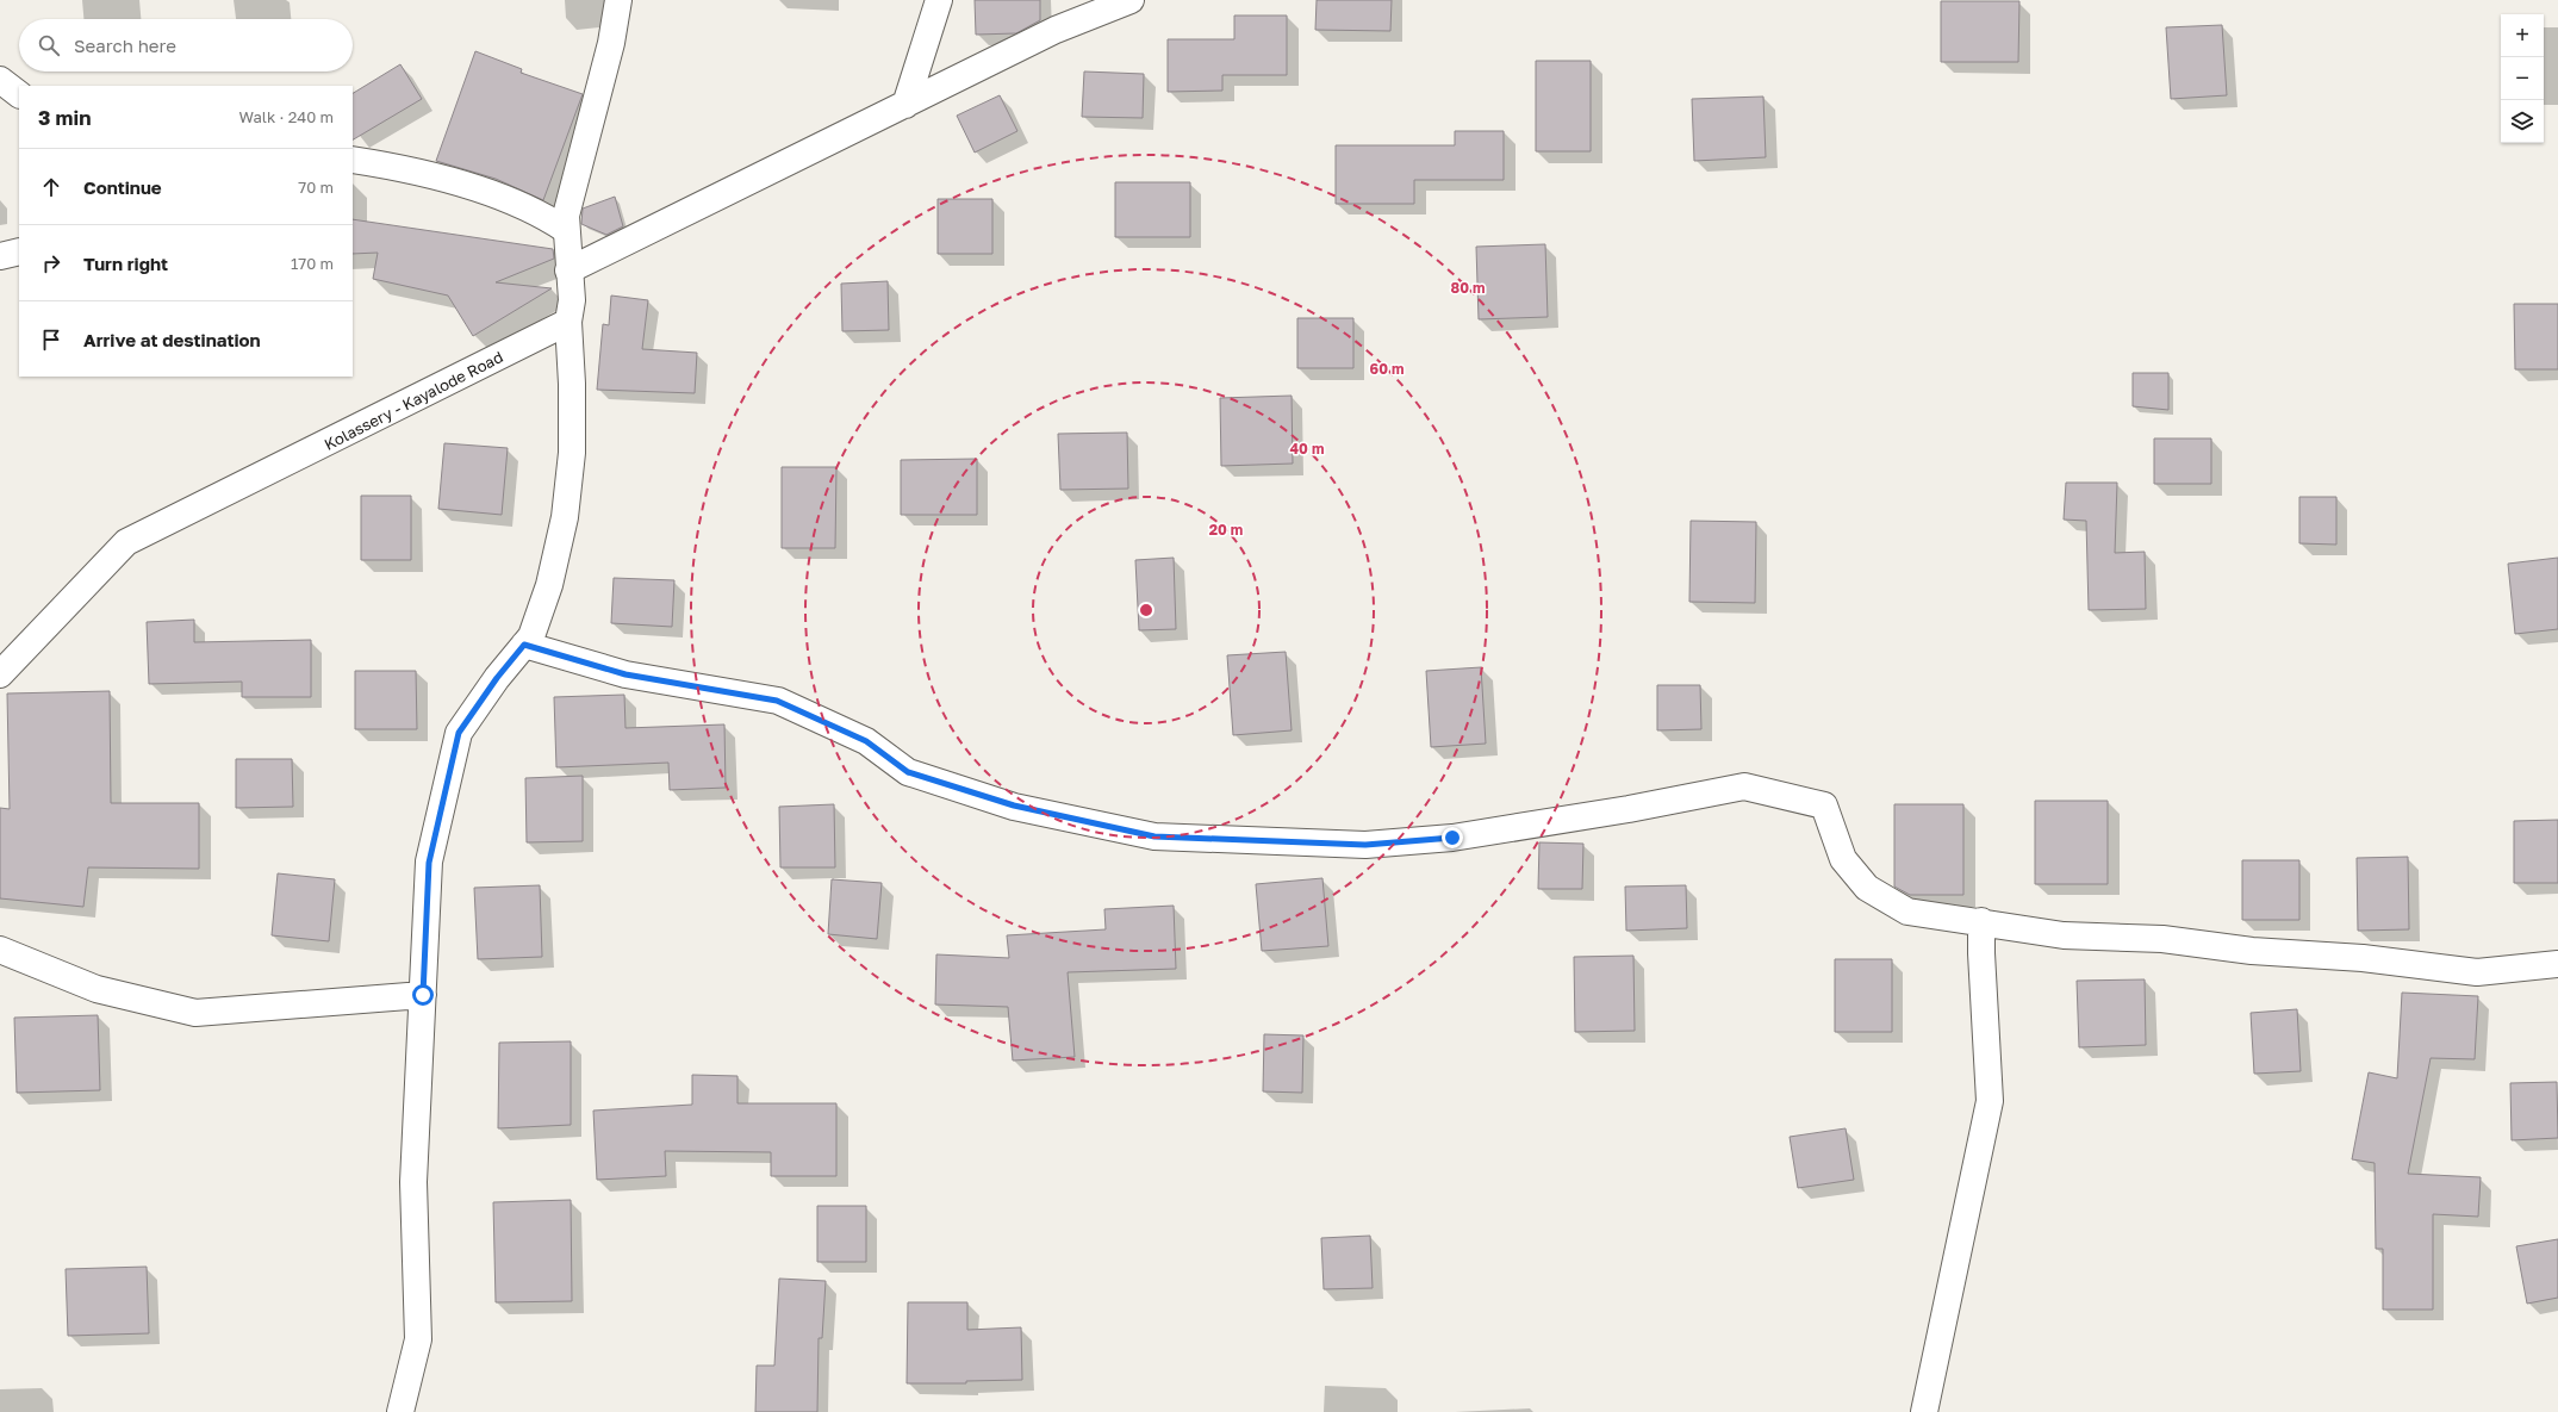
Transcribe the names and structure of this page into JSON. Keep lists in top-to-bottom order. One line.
{"streets":{"street":["Kolassery - Kayalode Road"]},"page":{"map_buttons":["+","−"],"search":"Search here","heading":["3 min","Walk · 240 m"],"list":[["Continue","70 m"],["Turn right","170 m"],"Arrive at destination"]},"rings":["80 m","60 m","40 m","20 m"]}
